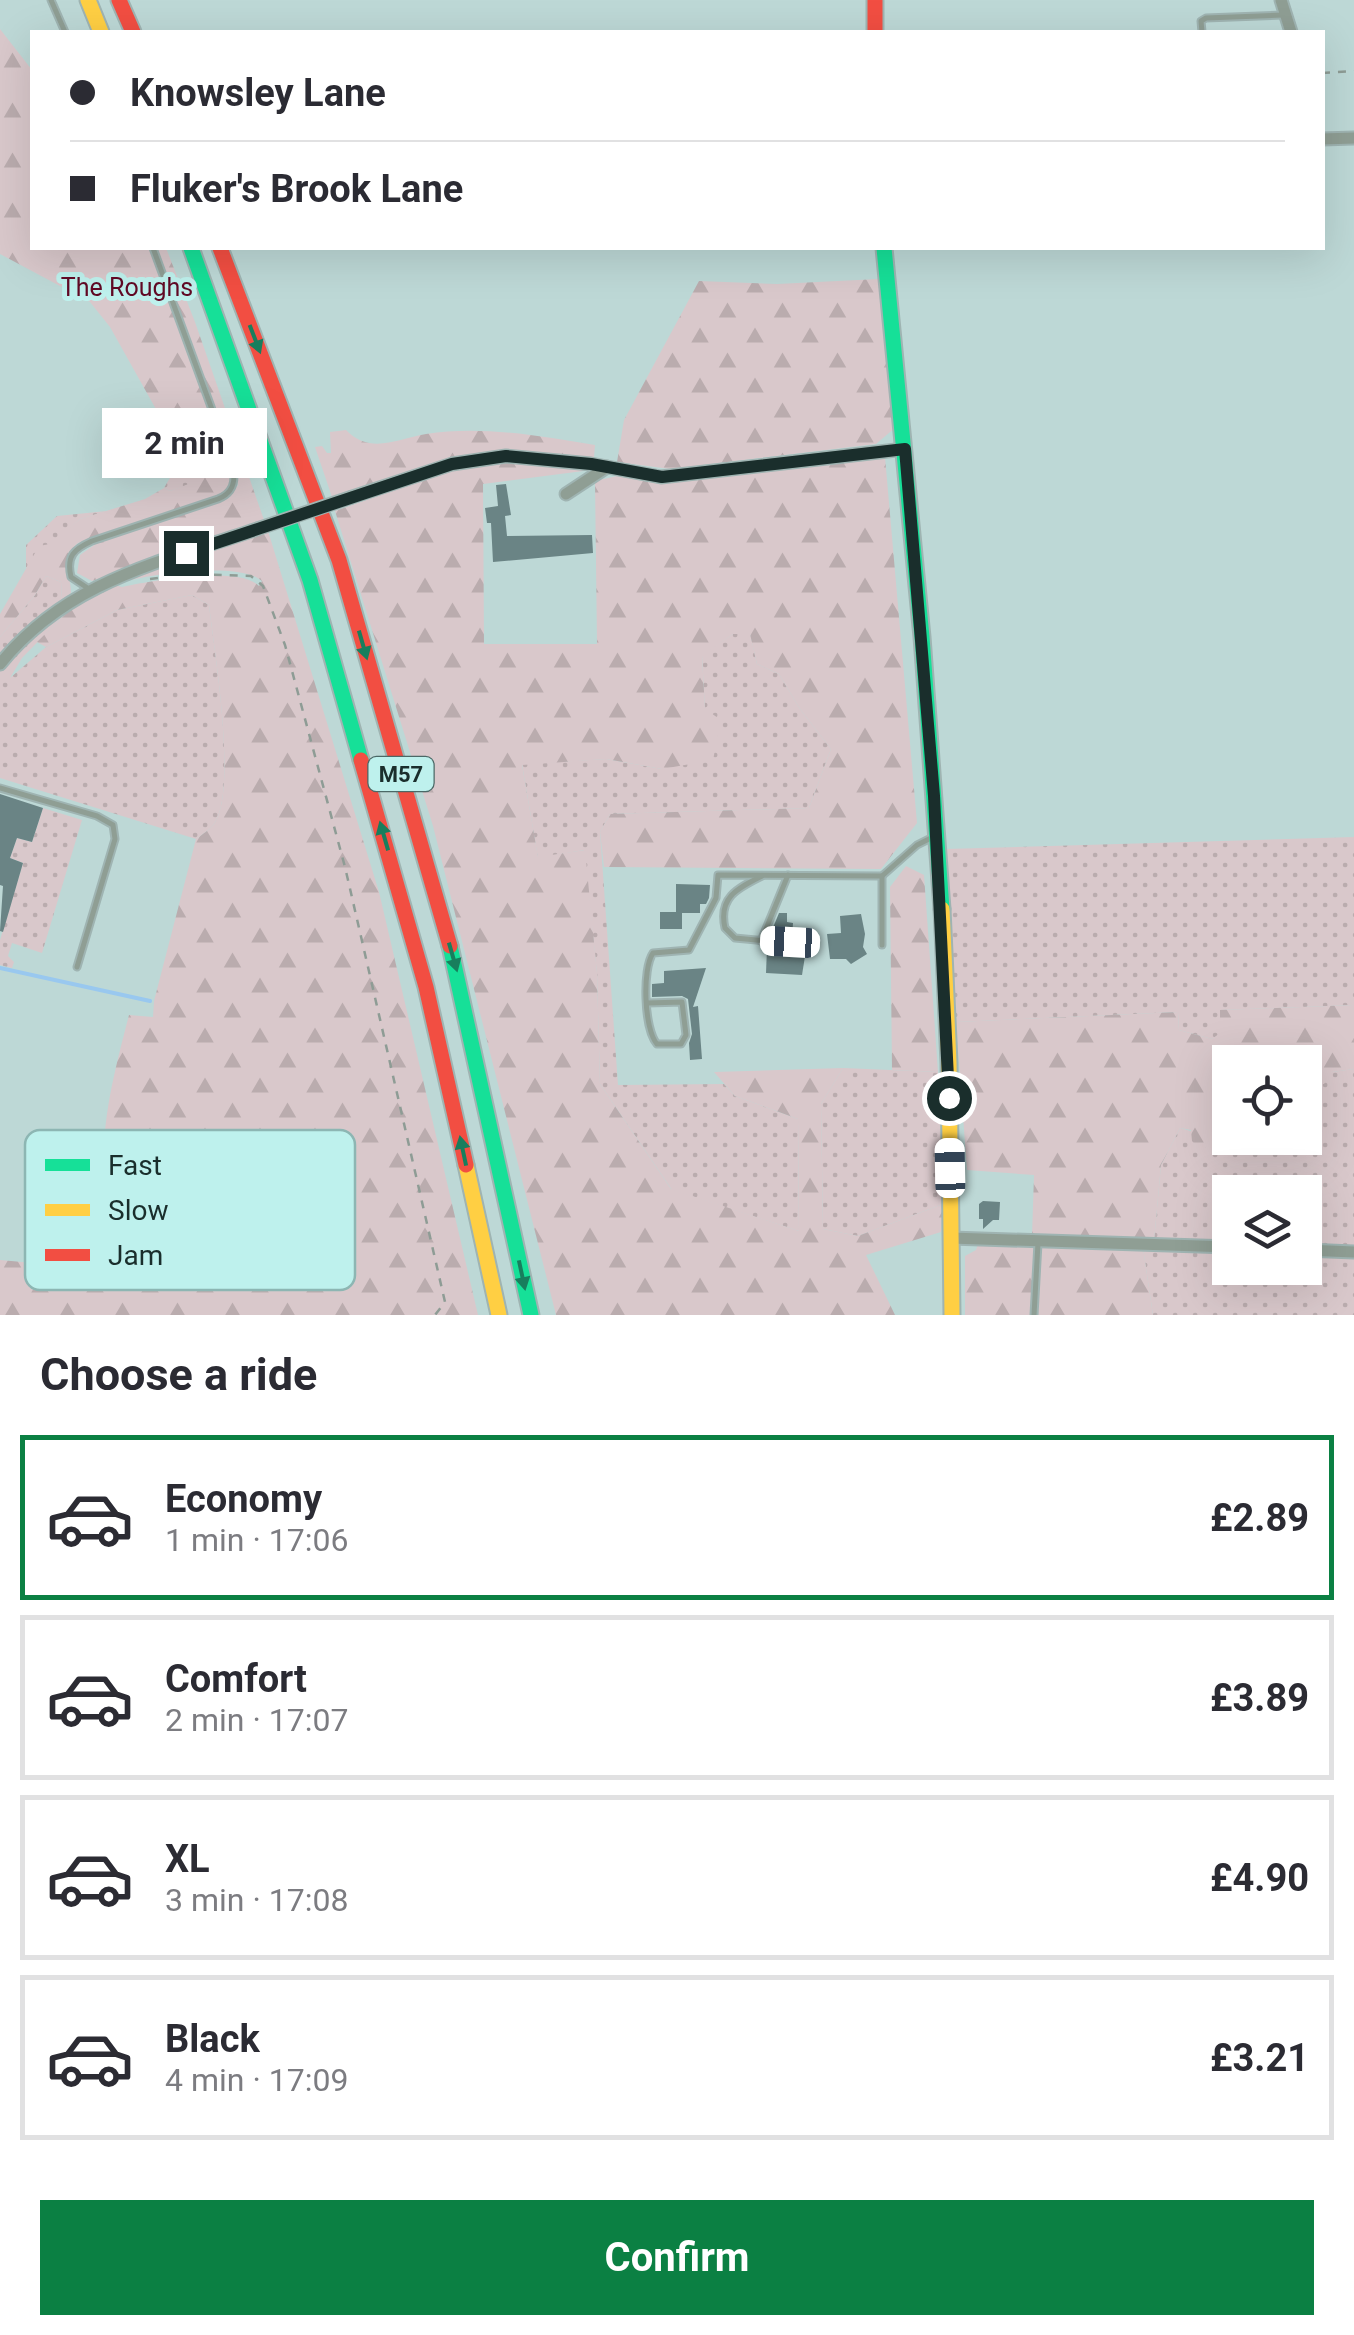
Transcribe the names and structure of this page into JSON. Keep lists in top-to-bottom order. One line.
{"streets":{"main road":["M57"]},"parks":["The Roughs"],"legend":["Fast","Slow","Jam"],"page":{"banner":["Knowsley Lane","Fluker's Brook Lane"],"bubble":"2 min","heading":"Choose a ride","list":[{"name":"Economy","note":"1 min · 17:06","value":"£2.89"},{"name":"Comfort","note":"2 min · 17:07","value":"£3.89"},{"name":"XL","note":"3 min · 17:08","value":"£4.90"},{"name":"Black","note":"4 min · 17:09","value":"£3.21"}],"buttons":"Confirm"}}
